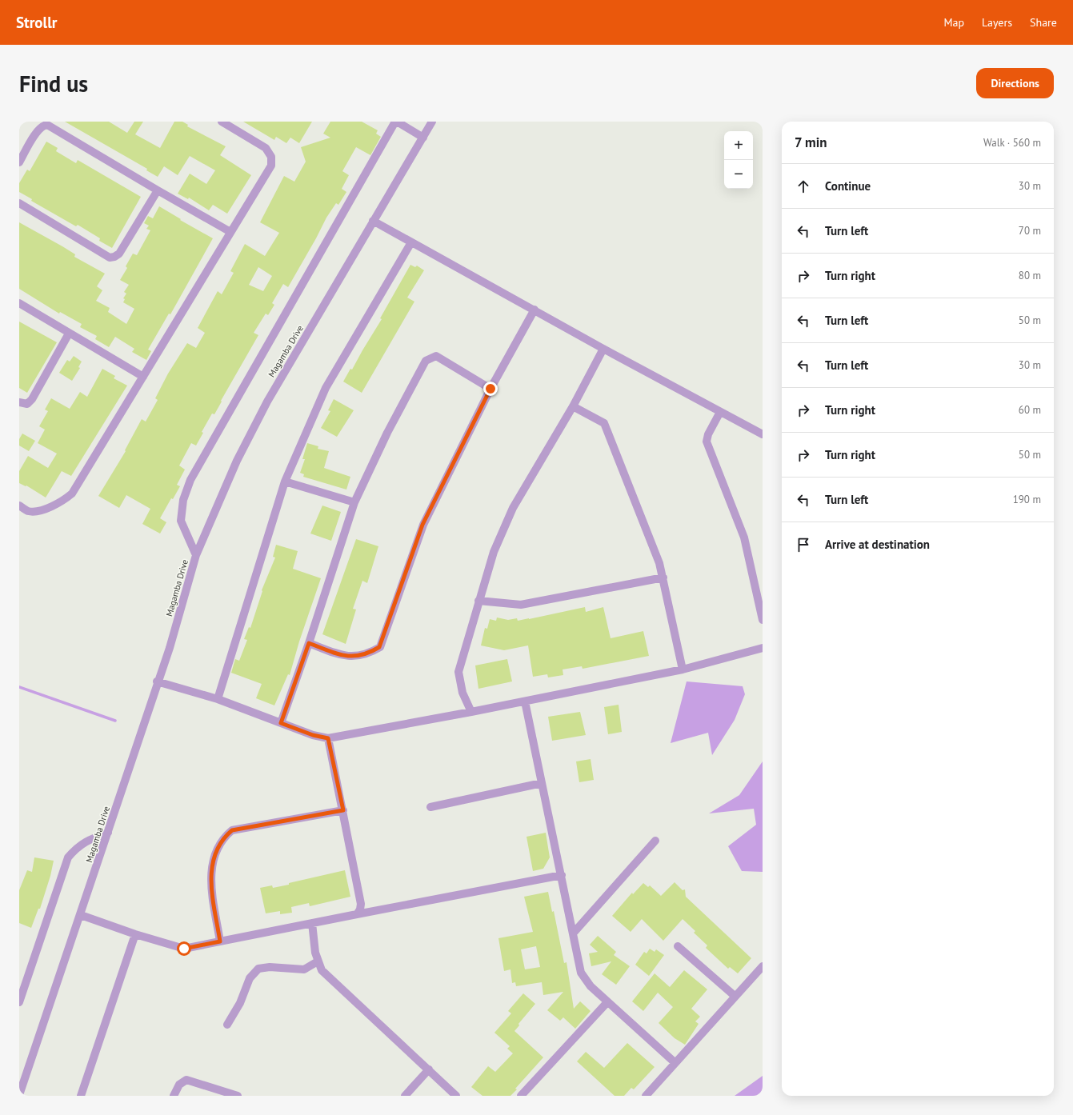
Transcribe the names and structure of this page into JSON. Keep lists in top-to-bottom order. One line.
{"streets":{"street":["Magamba Drive"]},"page":{"header":"Strollr","nav":["Map","Layers","Share"],"buttons":"Directions","title":"Find us","heading":["7 min","Walk · 560 m"],"map_buttons":["+","−"],"list":[["Continue","30 m"],["Turn left","70 m"],["Turn right","80 m"],["Turn left","50 m"],["Turn left","30 m"],["Turn right","60 m"],["Turn right","50 m"],["Turn left","190 m"],"Arrive at destination"]}}
